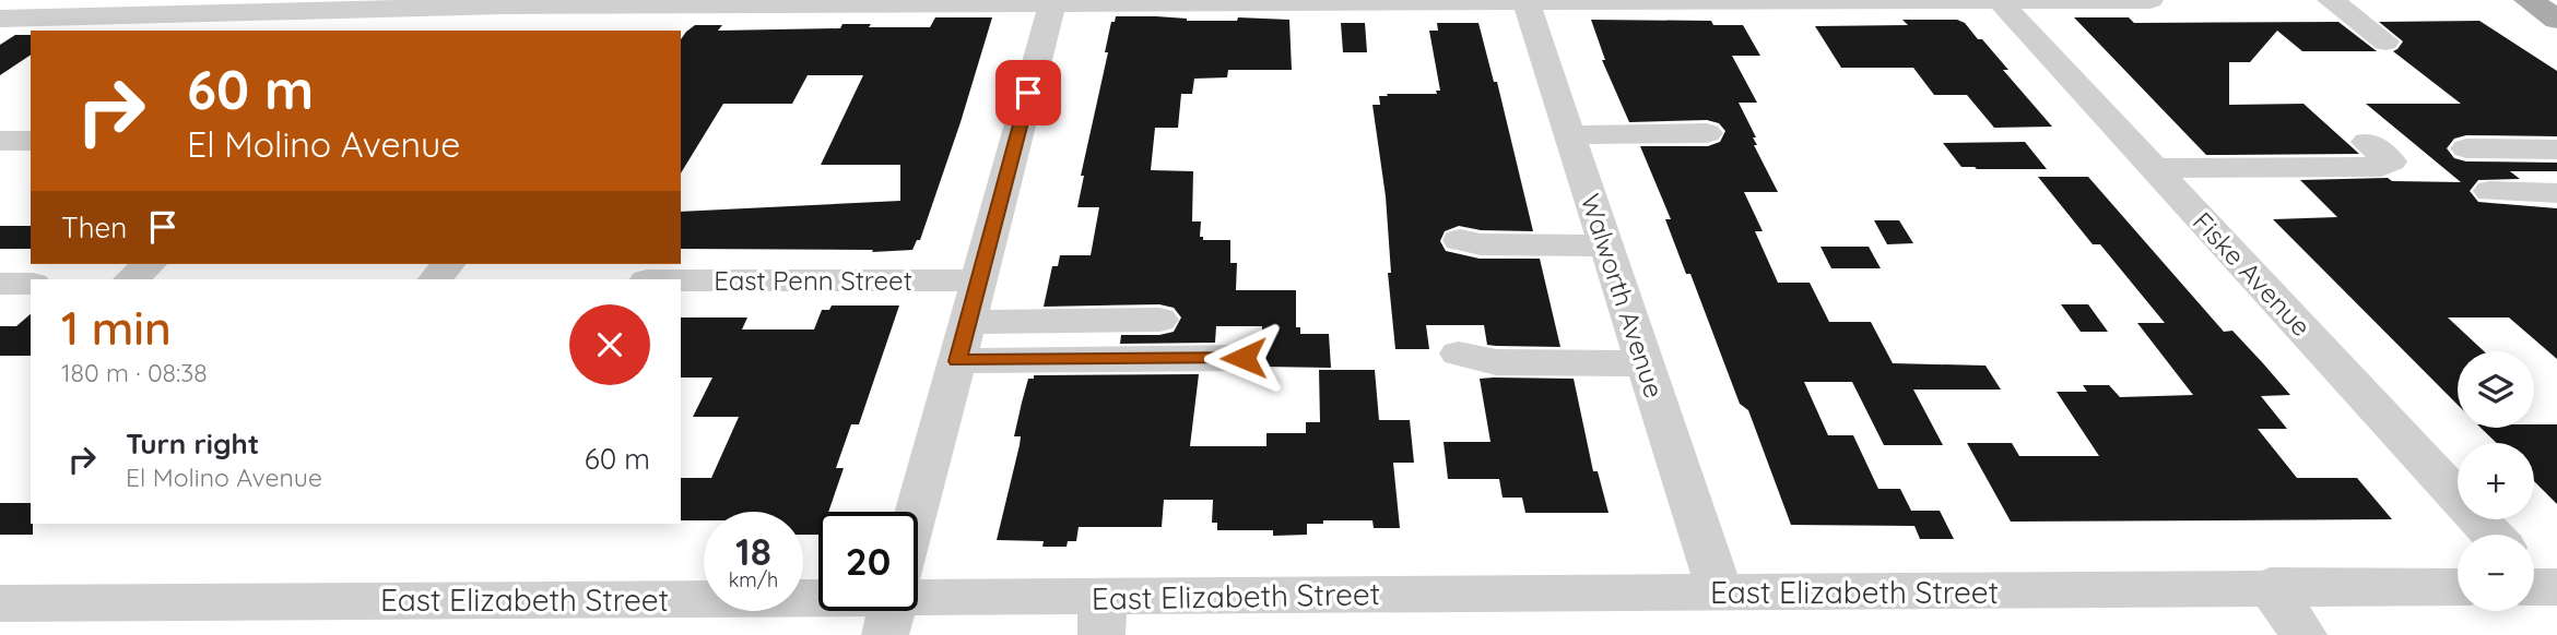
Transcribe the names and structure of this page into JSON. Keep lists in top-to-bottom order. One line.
{"streets":{"street":["Fiske Avenue","East Penn Street","Walworth Avenue","East Elizabeth Street"]},"crossings":[["Walworth Avenue","East Elizabeth Street"]],"page":{"turn":["60 m","El Molino Avenue"],"then":"Then","heading":["1 min","180 m · 08:38"],"map_buttons":["+","−"],"list":[{"name":"Turn right","note":"El Molino Avenue","value":"60 m"}],"speed":"18 km/h","limit":"20"}}
